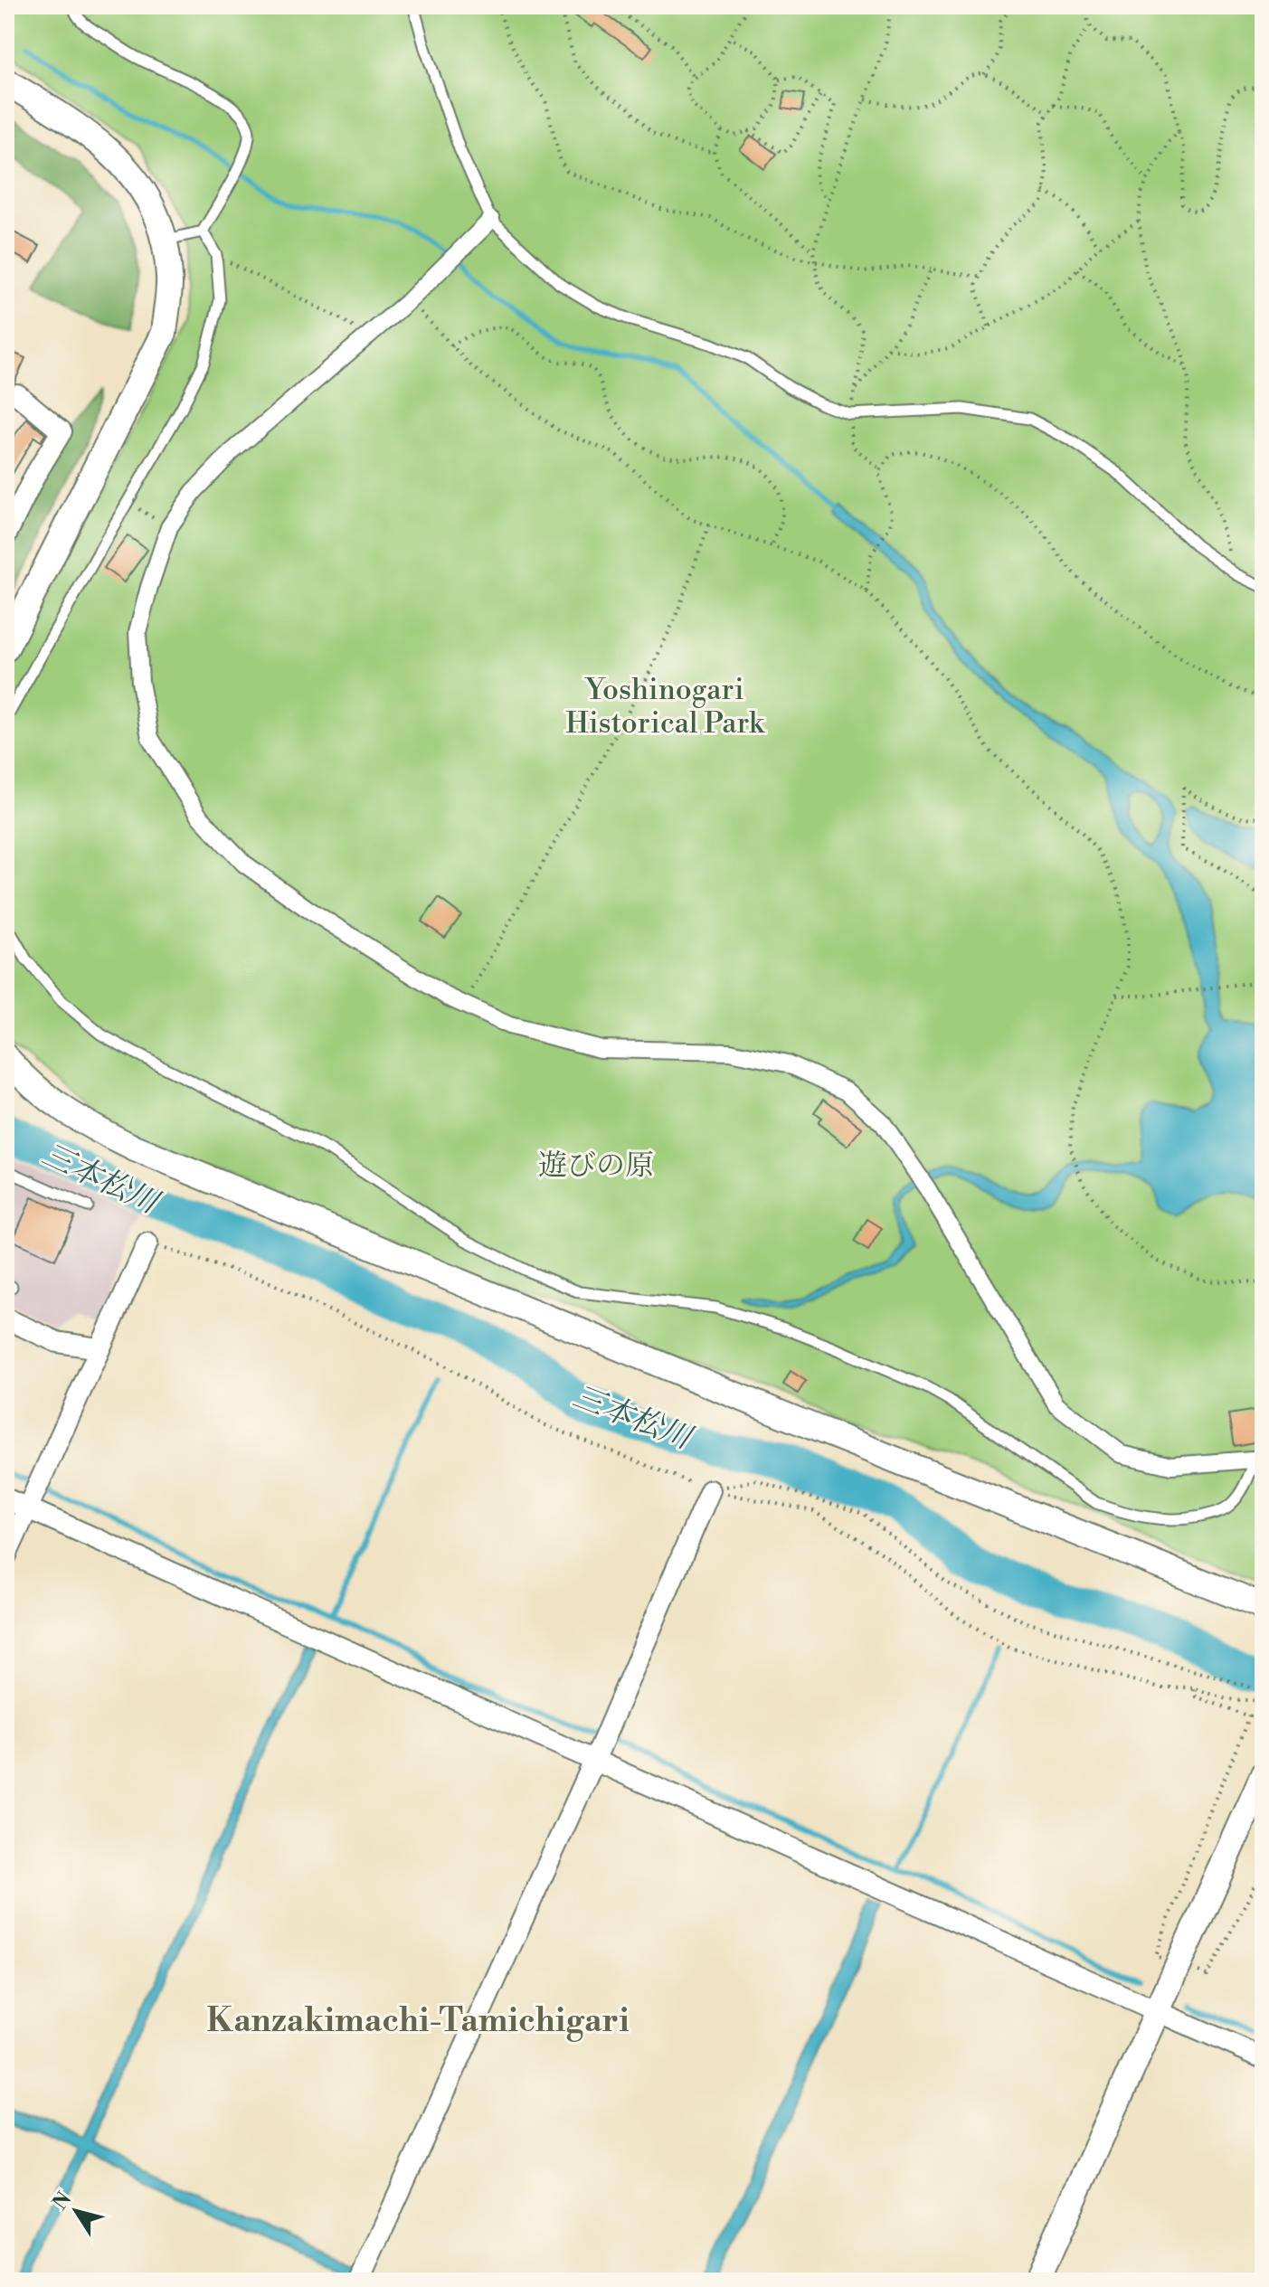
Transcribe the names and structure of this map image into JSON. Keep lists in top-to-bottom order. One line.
{"districts":["Kanzakimachi-Tamichigari"],"water":["三本松川"],"parks":["Yoshinogari Historical Park","遊びの原"],"north":"top left"}
